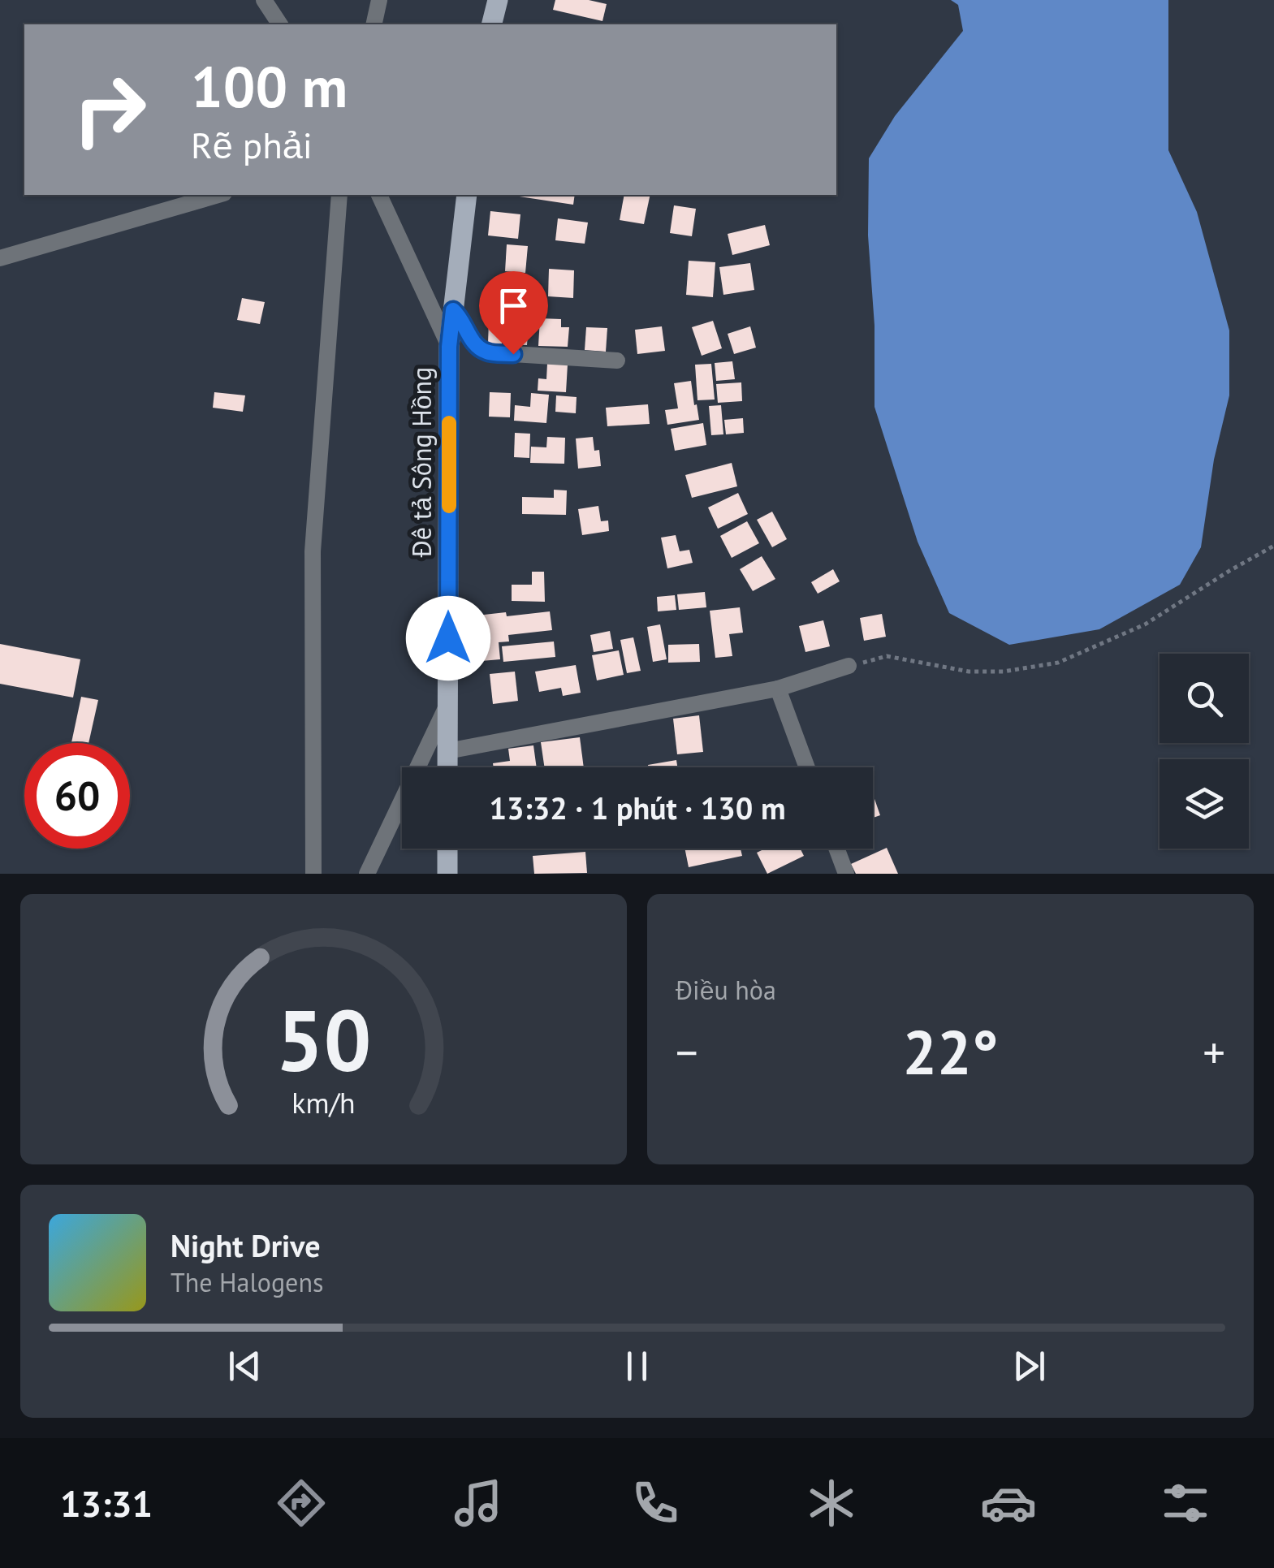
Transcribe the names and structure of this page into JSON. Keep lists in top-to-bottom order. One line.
{"streets":{"main road":["Đê tả Sông Hồng"]},"page":{"turn":["100 m","Rẽ phải"],"limit":"60","trip":"13:32 · 1 phút · 130 m","tile":"Điều hòa","heat":["−","22°","+"],"song":["Night Drive","The Halogens"],"tabs":"13:31","gauge":["50","km/h"]}}
